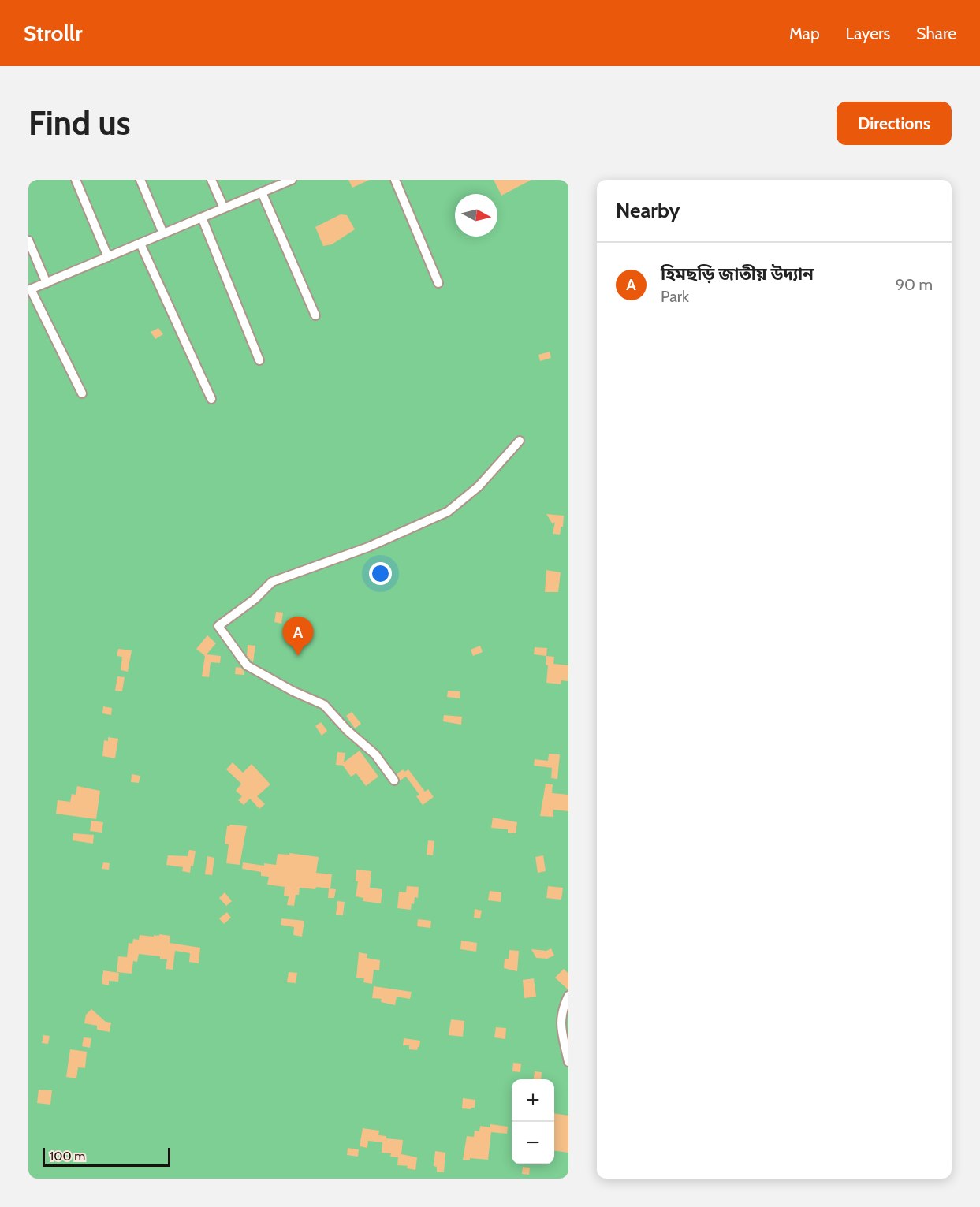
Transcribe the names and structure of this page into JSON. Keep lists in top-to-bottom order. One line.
{"scale_bar":"100 m","north":"right","page":{"header":"Strollr","nav":["Map","Layers","Share"],"buttons":"Directions","title":"Find us","heading":"Nearby","list":[{"mark":"A","name":"হিমছড়ি জাতীয় উদ্যান","note":"Park","value":"90 m"}],"pins":"A","map_buttons":["+","−"],"scale":"100 m"}}
